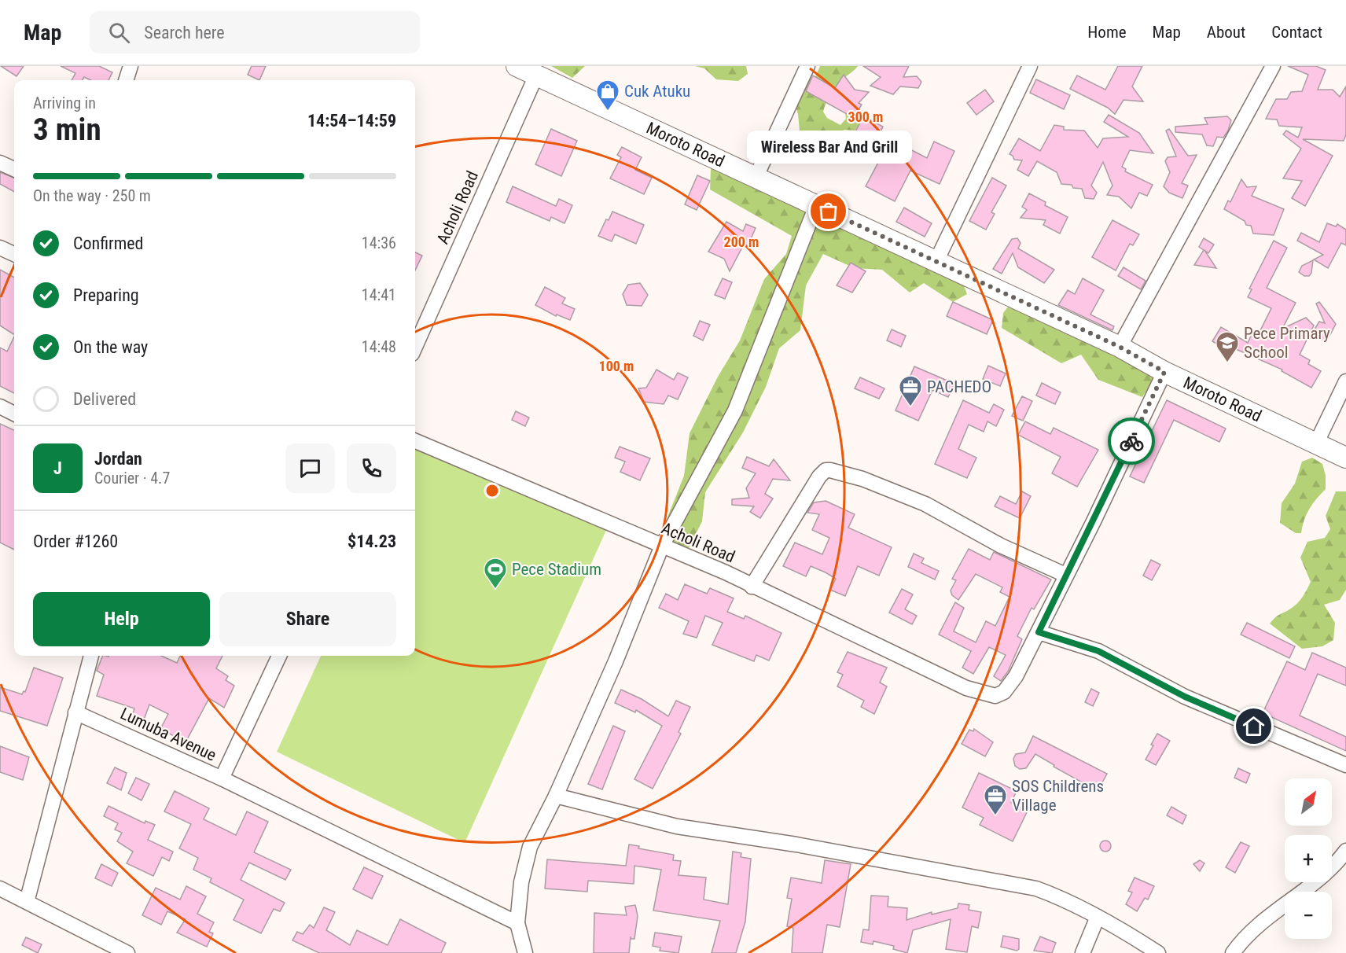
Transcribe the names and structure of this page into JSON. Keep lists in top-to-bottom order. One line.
{"streets":{"main road":["Moroto Road"],"street":["Acholi Road","Lumuba Avenue"]},"crossings":[["Moroto Road","Acholi Road"]],"places":{"shop":["Cuk Atuku"],"other":["Wireless Bar And Grill"],"school or university":["Pece Primary School"],"office":["PACHEDO","SOS Childrens Village"],"sports":["Pece Stadium"]},"north":"top right","page":{"header":"Map","search":"Search here","nav":["Home","Map","About","Contact"],"heading":["3 min","Arriving in","14:54–14:59"],"panel":["Jordan","Courier · 4.7","Order #1260","$14.23"],"bubble":"Wireless Bar And Grill","bar":"On the way · 250 m","list":[["Confirmed","14:36"],["Preparing","14:41"],["On the way","14:48"],"Delivered"],"round":"J","buttons":["Help","Share"],"map_buttons":["+","−"]},"rings":["300 m","200 m","100 m"]}
